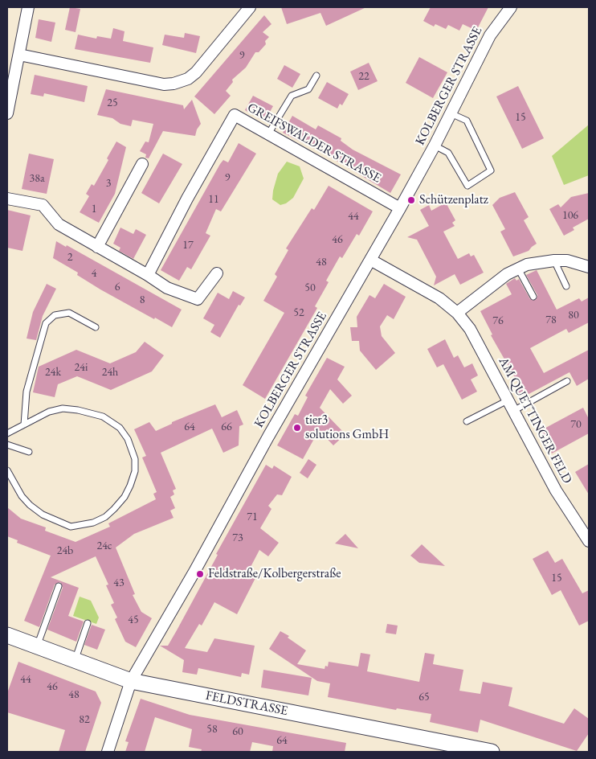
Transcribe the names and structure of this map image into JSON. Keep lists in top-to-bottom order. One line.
{"streets":{"main road":["FELDSTRASSE"],"street":["KOLBERGER STRASSE","GREIFSWALDER STRASSE","AM QUETTINGER FELD"]},"crossings":[["KOLBERGER STRASSE","GREIFSWALDER STRASSE"],["KOLBERGER STRASSE","AM QUETTINGER FELD"],["KOLBERGER STRASSE","FELDSTRASSE"]],"places":["Schützenplatz","tier3 solutions GmbH","Feldstraße/Kolbergerstraße"],"house_numbers":["9","22","25","15","9","38a","3","11","1","106","44","46","17","2","48","4","6","50","8","52","80","78","76","24i","24k","24h","70","64","66","71","73","24c","24b","15","43","45","44","46","48","65","82","58","60","64"]}
